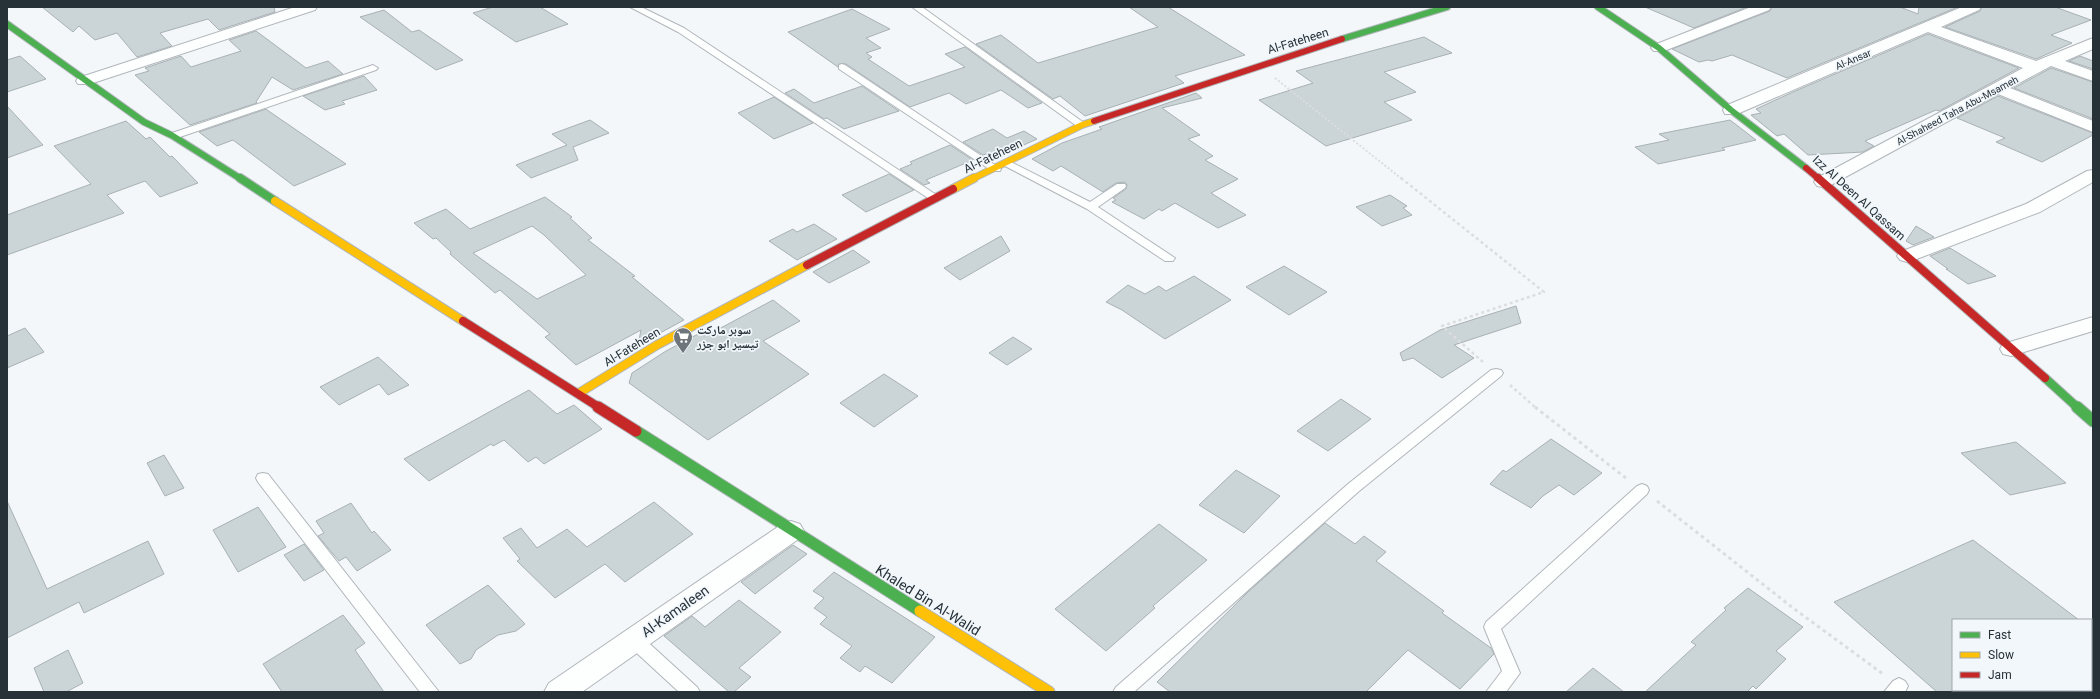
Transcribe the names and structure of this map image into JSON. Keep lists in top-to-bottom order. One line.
{"streets":{"street":["Al-Fateheen","Al-Ansar","Al-Shaheed Taha Abu-Msameh","Izz Al Deen Al Qassam","Khaled Bin Al-Walid","Al-Kamaleen"]},"crossings":[["Al-Fateheen","Khaled Bin Al-Walid"],["Al-Ansar","Izz Al Deen Al Qassam"],["Al-Shaheed Taha Abu-Msameh","Izz Al Deen Al Qassam"],["Khaled Bin Al-Walid","Al-Kamaleen"]],"places":{"supermarket":["سوبر ماركت تيسير ابو جزر"]},"legend":["Fast","Slow","Jam"]}
